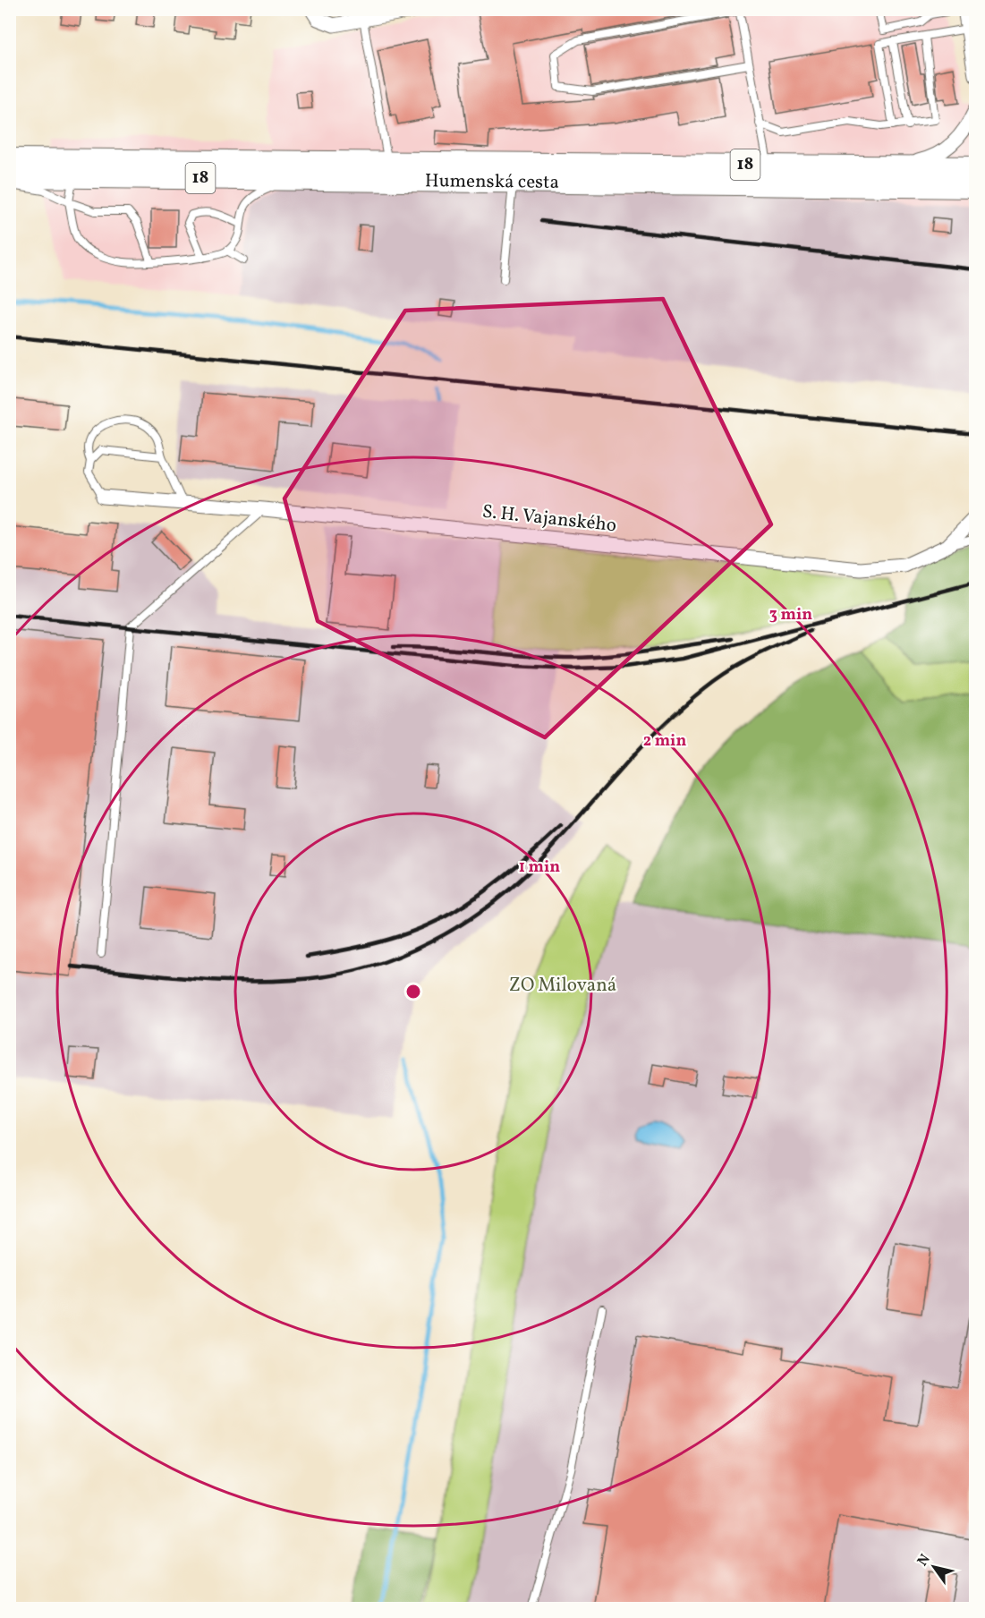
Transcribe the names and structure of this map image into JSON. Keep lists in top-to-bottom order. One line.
{"streets":{"main road":["18","Humenská cesta"],"street":["S. H. Vajanského"]},"parks":["ZO Milovaná"],"north":"top left","rings":["3 min","2 min","1 min"]}
